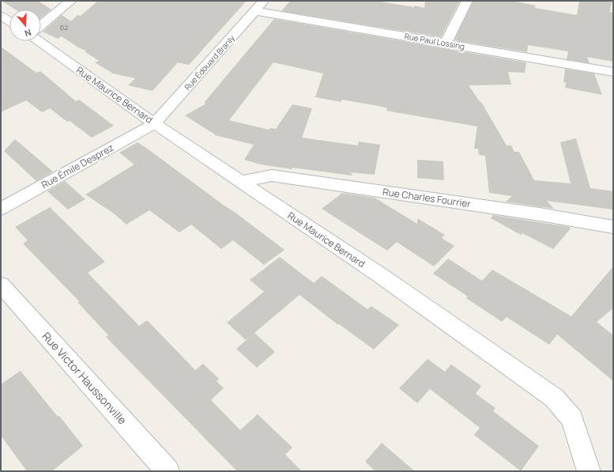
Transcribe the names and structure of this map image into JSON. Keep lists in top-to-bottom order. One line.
{"streets":{"street":["Rue Paul Lossing","Rue Édouard Branly","Rue Maurice Bernard","Rue Émile Desprez","Rue Charles Fourrier","Rue Victor Haussonville"]},"crossings":[["Rue Paul Lossing","Rue Édouard Branly"],["Rue Édouard Branly","Rue Maurice Bernard"],["Rue Édouard Branly","Rue Émile Desprez"],["Rue Maurice Bernard","Rue Émile Desprez"],["Rue Maurice Bernard","Rue Charles Fourrier"]],"house_numbers":["62"],"north":"bottom"}
